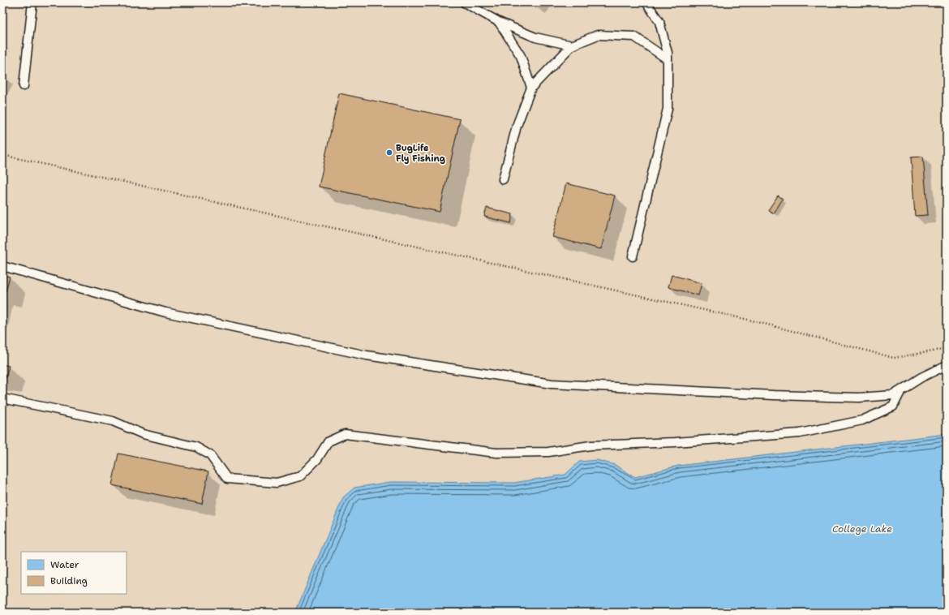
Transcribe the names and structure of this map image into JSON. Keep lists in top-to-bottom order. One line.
{"water":["College Lake"],"places":["BugLife Fly Fishing"],"legend":["Water","Building"]}
